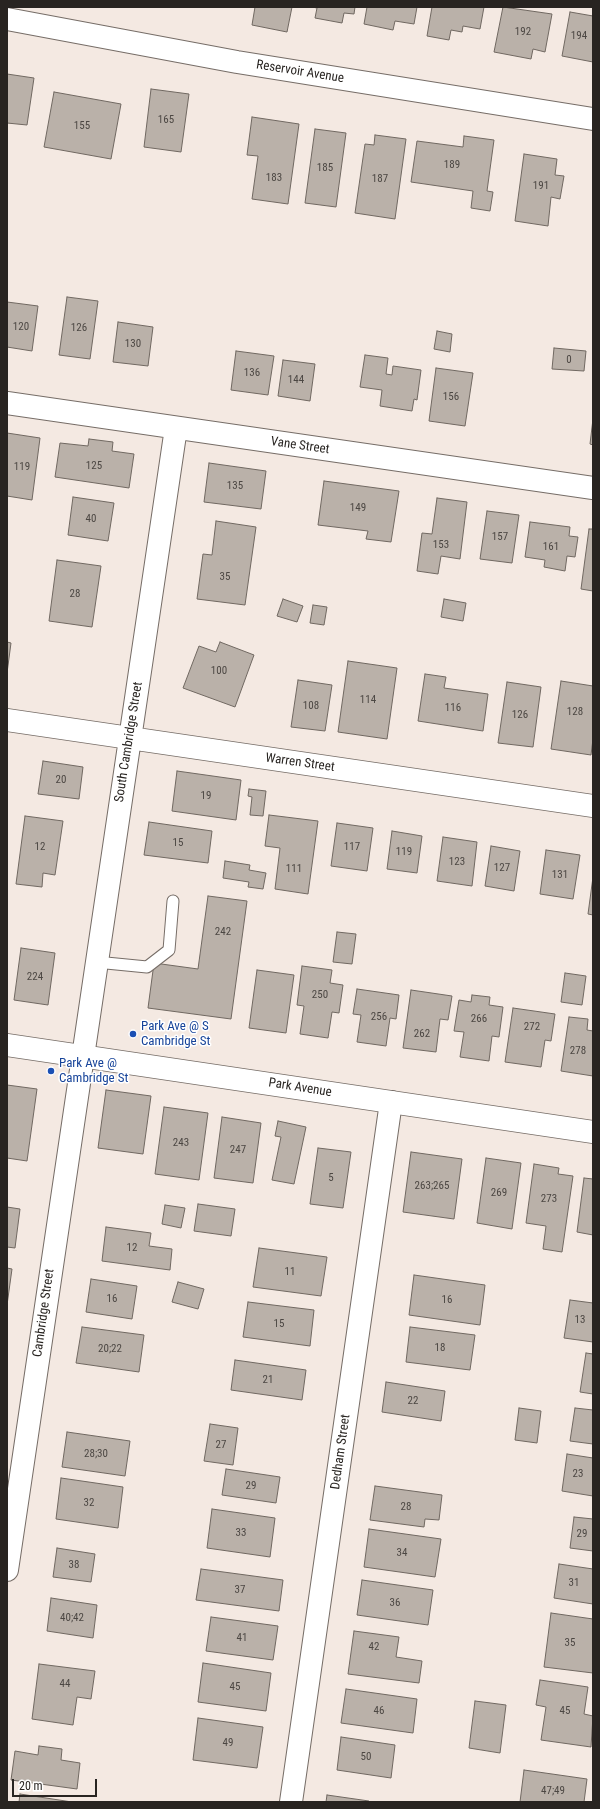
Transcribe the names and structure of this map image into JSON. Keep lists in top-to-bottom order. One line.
{"streets":{"street":["Reservoir Avenue","Vane Street","South Cambridge Street","Warren Street","Park Avenue","Cambridge Street","Dedham Street"]},"crossings":[["Vane Street","South Cambridge Street"],["South Cambridge Street","Warren Street"],["South Cambridge Street","Park Avenue"],["South Cambridge Street","Cambridge Street"],["Park Avenue","Cambridge Street"],["Park Avenue","Dedham Street"]],"places":["Park Ave @ S Cambridge St","Park Ave @ Cambridge St"],"house_numbers":["192","194","165","155","189","185","183","187","191","120","126","130","0","136","144","156","125","119","135","149","40","157","153","161","35","28","100","114","108","116","128","126","20","19","15","12","117","119","123","127","111","131","242","224","250","256","266","272","262","278","243","247","5","263;265","269","273","12","11","16","16","13","15","18","20;22","21","22","27","28;30","23","29","32","28","33","29","34","38","31","37","36","40;42","41","35","42","44","45","46","45","49","50","47;49"],"scale_bar":"20 m"}
